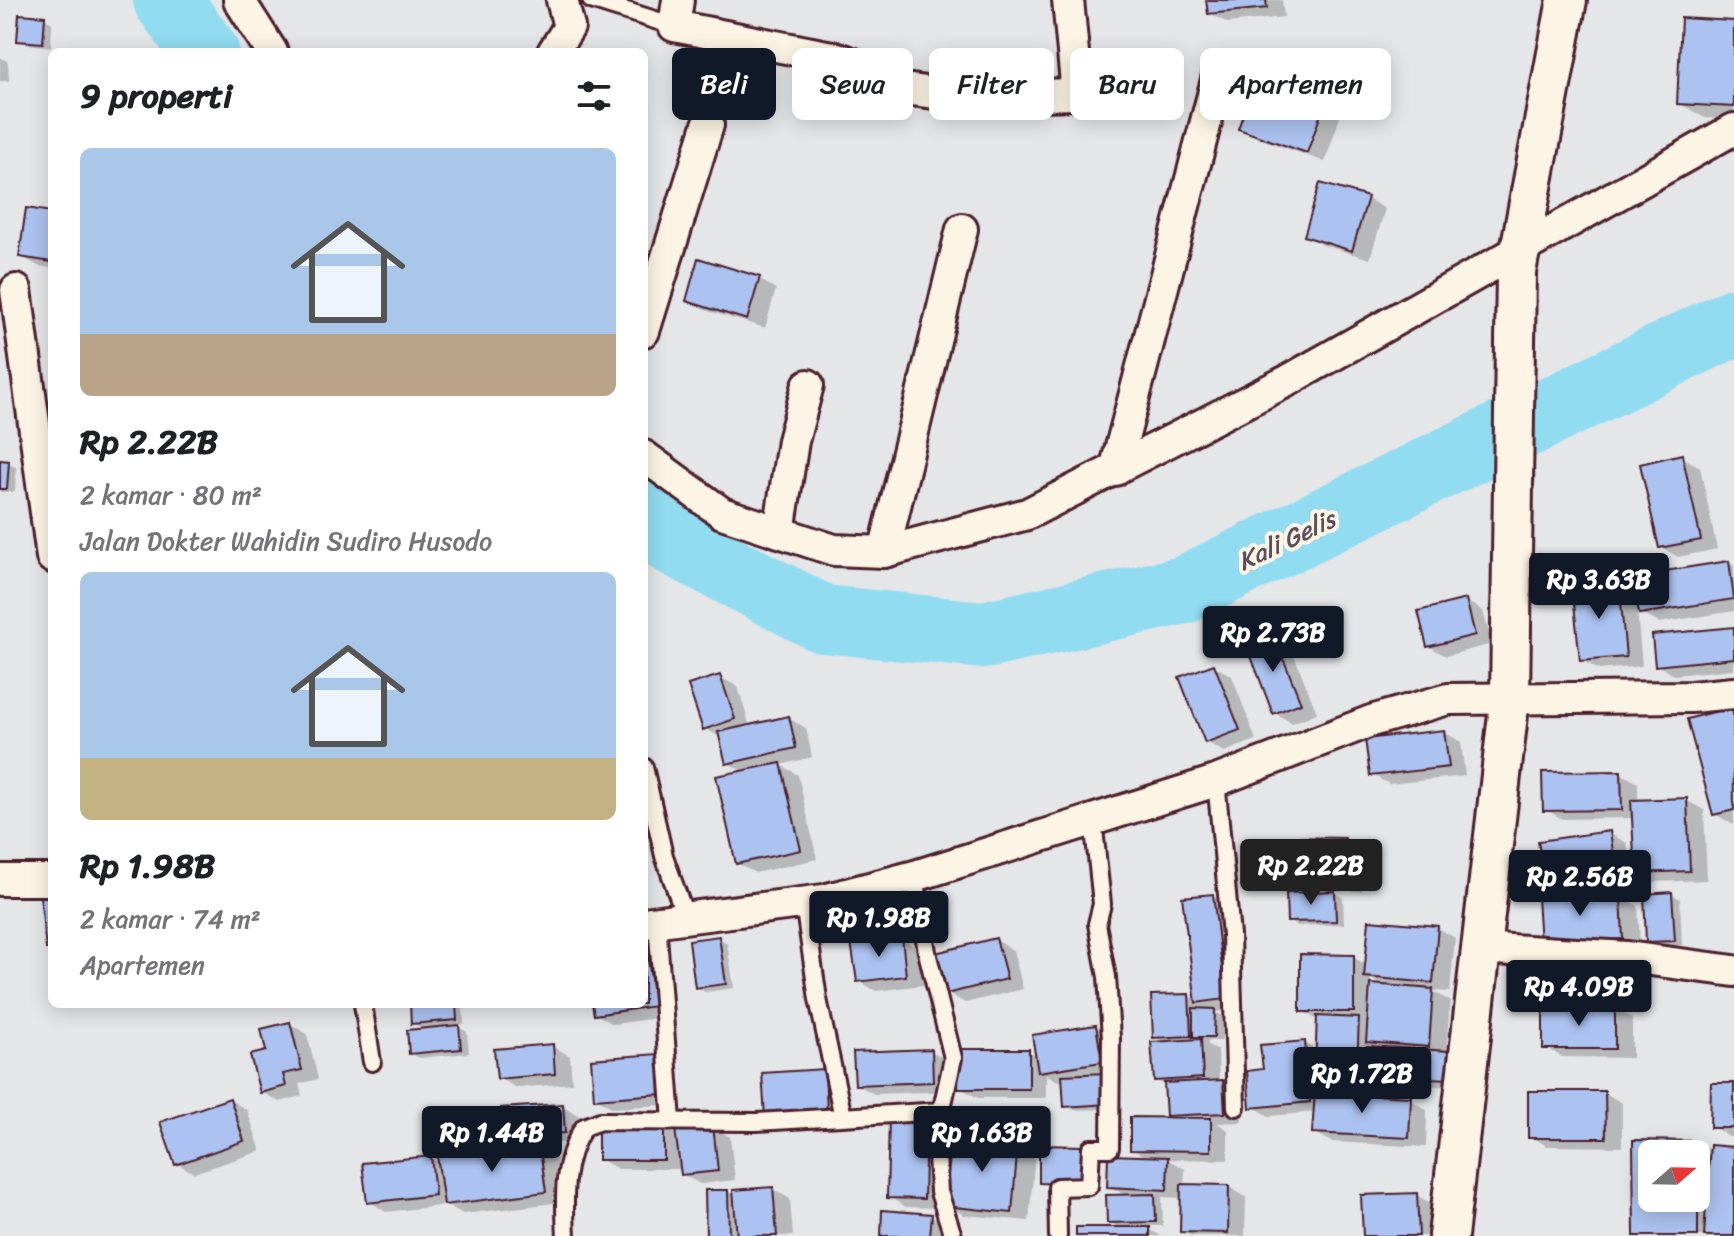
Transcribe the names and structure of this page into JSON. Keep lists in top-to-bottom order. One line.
{"water":["Kali Gelis"],"north":"right","page":{"chip":["Beli","Sewa","Filter","Baru","Apartemen"],"heading":"9 properti","list":[{"name":"Rp 2.22B","note":"2 kamar · 80 m² · Jalan Dokter Wahidin Sudiro Husodo"},{"name":"Rp 1.98B","note":"2 kamar · 74 m² · Apartemen"}],"price":["Rp 3.63B","Rp 2.73B","Rp 2.22B","Rp 2.56B","Rp 1.98B","Rp 4.09B","Rp 1.72B","Rp 1.44B","Rp 1.63B"]}}
